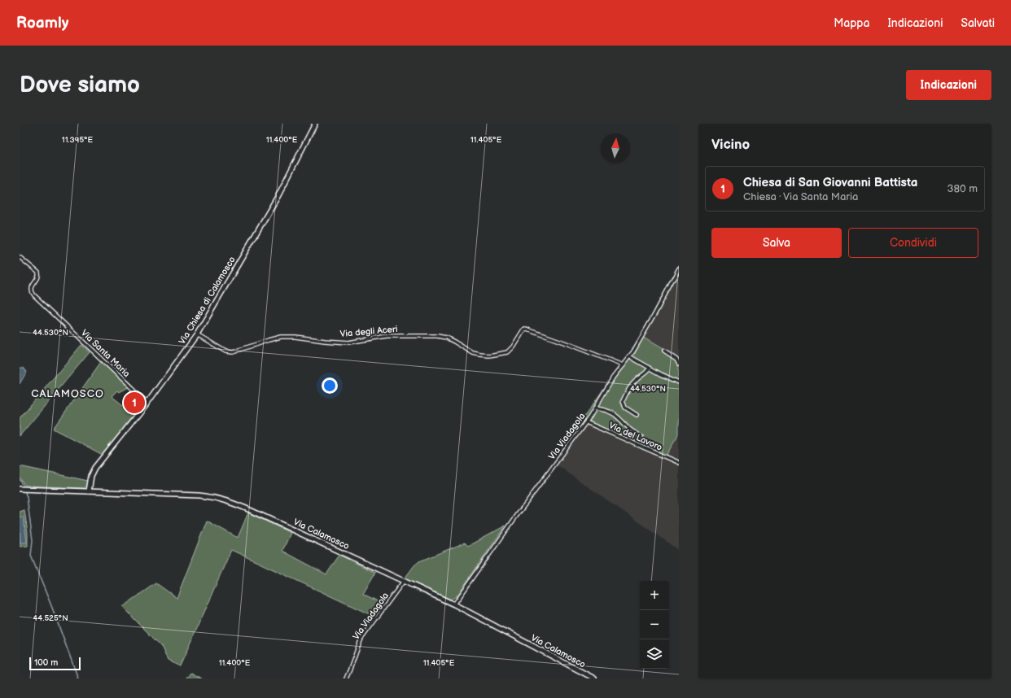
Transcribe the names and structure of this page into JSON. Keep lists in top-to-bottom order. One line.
{"streets":{"street":["Via Chiesa di Calamosco","Via degli Aceri","Via Santa Maria","Via Viadagola","Via del Lavoro","Via Calamosco"]},"crossings":[["Via Chiesa di Calamosco","Via degli Aceri"],["Via Chiesa di Calamosco","Via Santa Maria"],["Via Chiesa di Calamosco","Via Calamosco"],["Via degli Aceri","Via Viadagola"],["Via Viadagola","Via del Lavoro"],["Via Viadagola","Via Calamosco"]],"districts":["CALAMOSCO"],"scale_bar":"100 m","north":"top","page":{"header":"Roamly","nav":["Mappa","Indicazioni","Salvati"],"buttons":["Indicazioni",["Salva","Condividi"]],"title":"Dove siamo","heading":"Vicino","list":[{"mark":"1","name":"Chiesa di San Giovanni Battista","note":"Chiesa · Via Santa Maria","value":"380 m"}],"pins":"1","map_buttons":["+","−"],"scale":"100 m"},"coordinates":["11.395°E","11.400°E","11.405°E","44.530°N","44.525°N"]}
